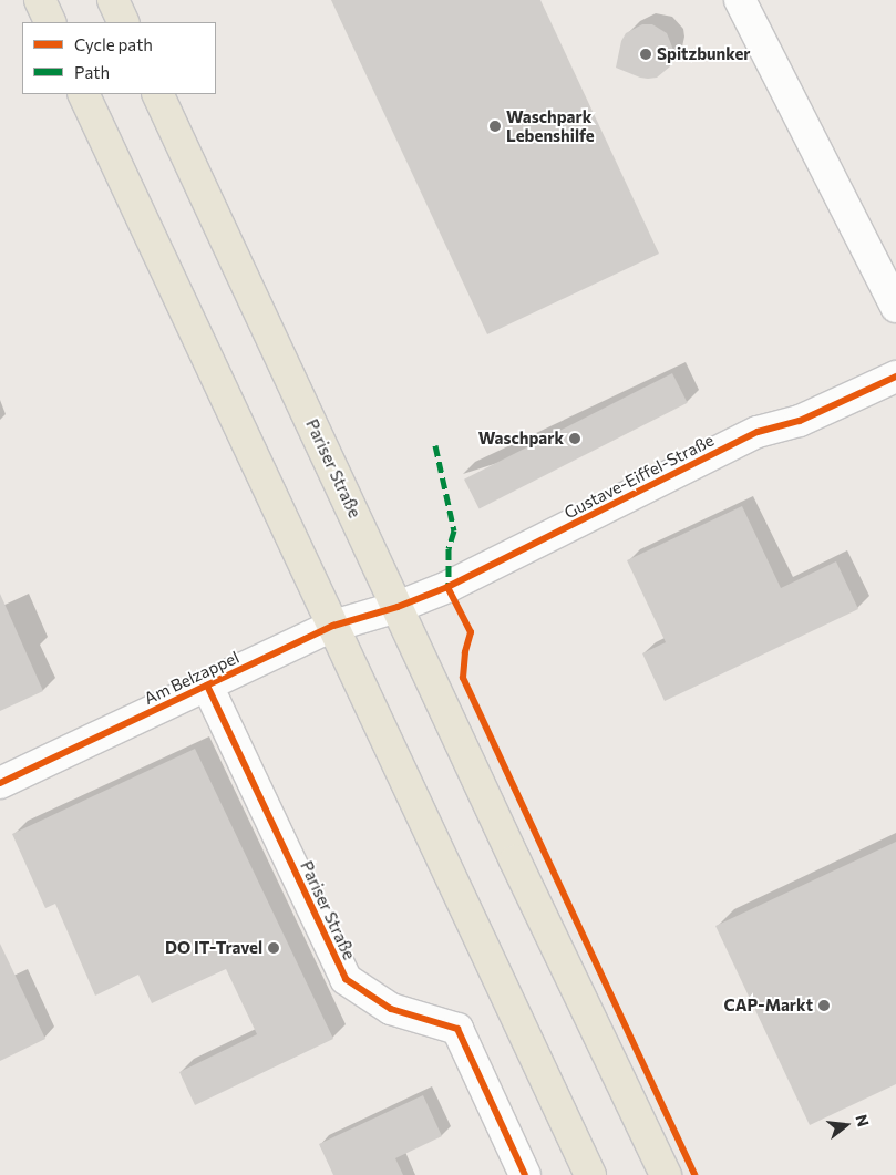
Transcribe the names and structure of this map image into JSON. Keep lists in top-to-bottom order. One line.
{"streets":{"main road":["Pariser Straße"],"street":["Gustave-Eiffel-Straße","Am Belzappel"]},"crossings":[["Pariser Straße","Gustave-Eiffel-Straße"],["Pariser Straße","Am Belzappel"],["Gustave-Eiffel-Straße","Am Belzappel"]],"places":["Spitzbunker","Waschpark Lebenshilfe","Waschpark","DO IT-Travel","CAP-Markt"],"legend":["Cycle path","Path"],"north":"right"}
